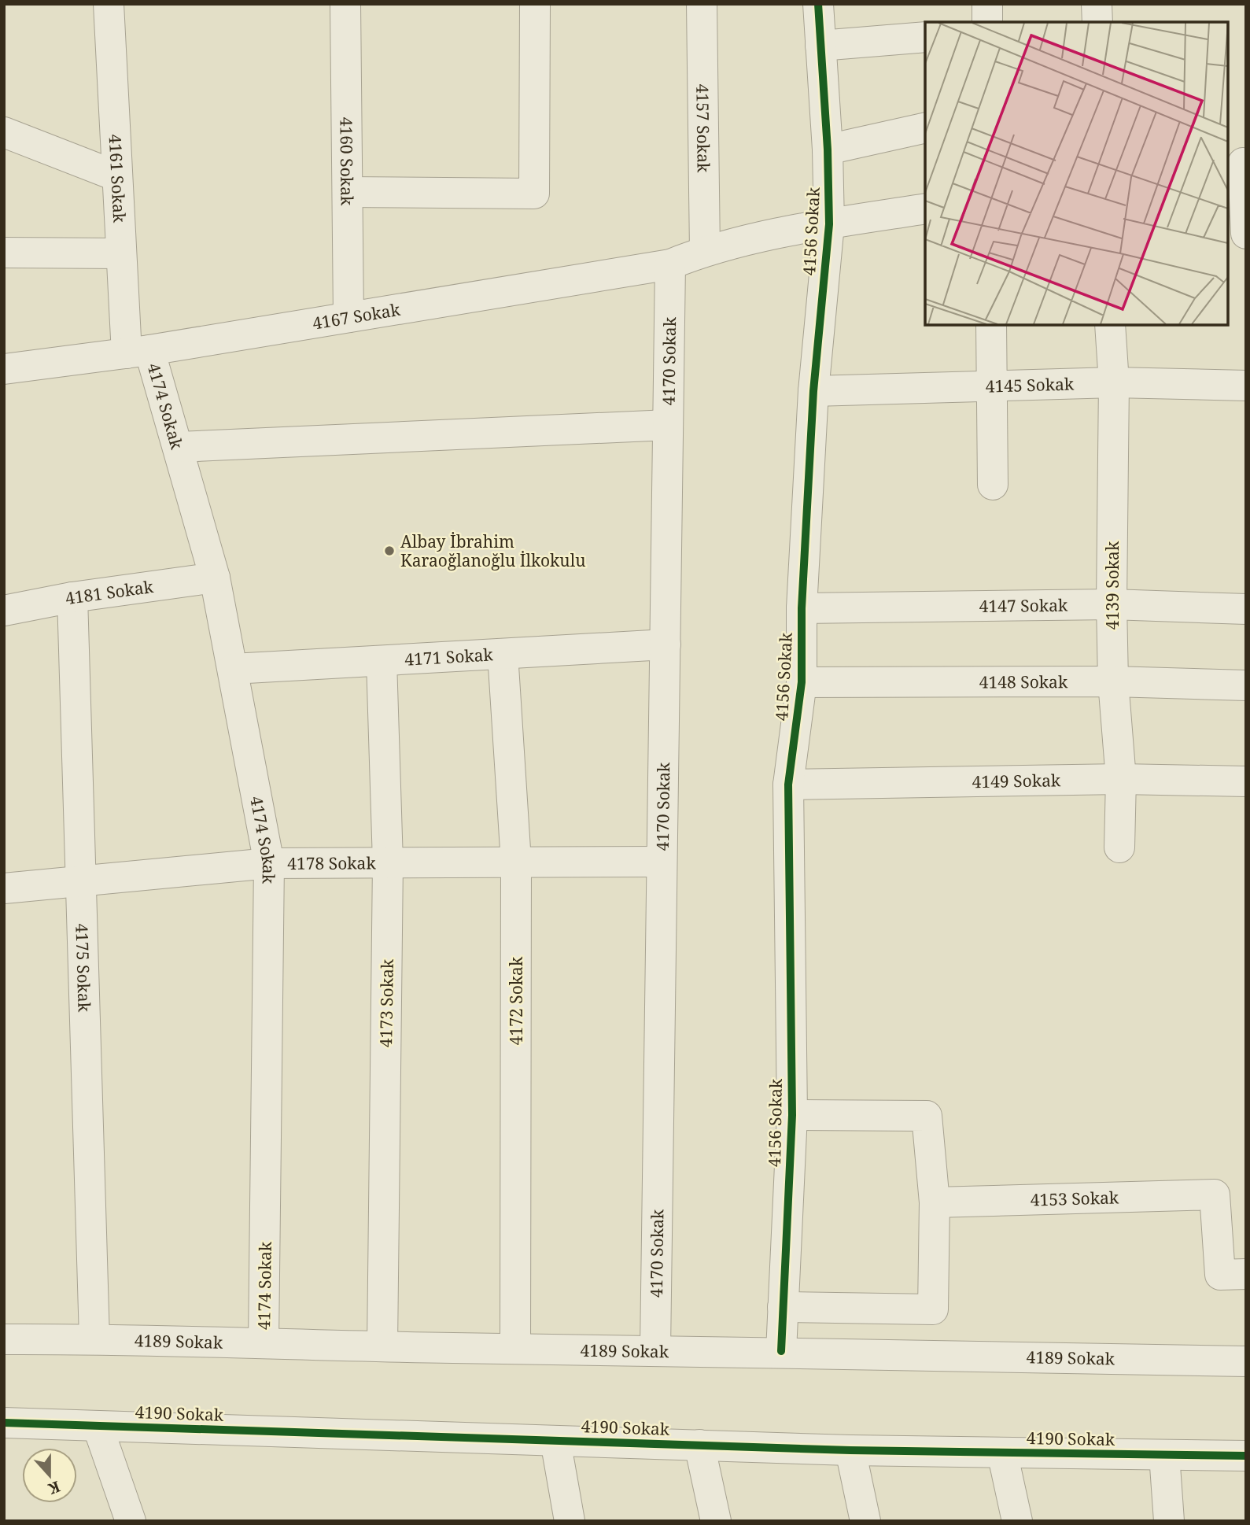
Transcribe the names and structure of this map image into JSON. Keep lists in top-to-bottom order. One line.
{"streets":{"street":["4157 Sokak","4160 Sokak","4161 Sokak","4156 Sokak","4167 Sokak","4170 Sokak","4145 Sokak","4174 Sokak","4139 Sokak","4181 Sokak","4147 Sokak","4171 Sokak","4148 Sokak","4149 Sokak","4178 Sokak","4175 Sokak","4172 Sokak","4173 Sokak","4153 Sokak","4189 Sokak","4190 Sokak"]},"crossings":[["4157 Sokak","4167 Sokak"],["4160 Sokak","4167 Sokak"],["4161 Sokak","4167 Sokak"],["4161 Sokak","4174 Sokak"],["4156 Sokak","4145 Sokak"],["4156 Sokak","4147 Sokak"],["4156 Sokak","4148 Sokak"],["4156 Sokak","4149 Sokak"],["4156 Sokak","4189 Sokak"],["4167 Sokak","4170 Sokak"],["4167 Sokak","4174 Sokak"],["4170 Sokak","4171 Sokak"],["4170 Sokak","4178 Sokak"],["4170 Sokak","4189 Sokak"],["4145 Sokak","4139 Sokak"],["4174 Sokak","4181 Sokak"],["4174 Sokak","4171 Sokak"],["4174 Sokak","4178 Sokak"],["4174 Sokak","4189 Sokak"],["4139 Sokak","4147 Sokak"],["4139 Sokak","4148 Sokak"],["4139 Sokak","4149 Sokak"],["4181 Sokak","4175 Sokak"],["4171 Sokak","4172 Sokak"],["4171 Sokak","4173 Sokak"],["4178 Sokak","4175 Sokak"],["4178 Sokak","4172 Sokak"],["4178 Sokak","4173 Sokak"],["4175 Sokak","4189 Sokak"],["4172 Sokak","4189 Sokak"],["4173 Sokak","4189 Sokak"]],"places":["Albay İbrahim Karaoğlanoğlu İlkokulu"],"north":"bottom"}
